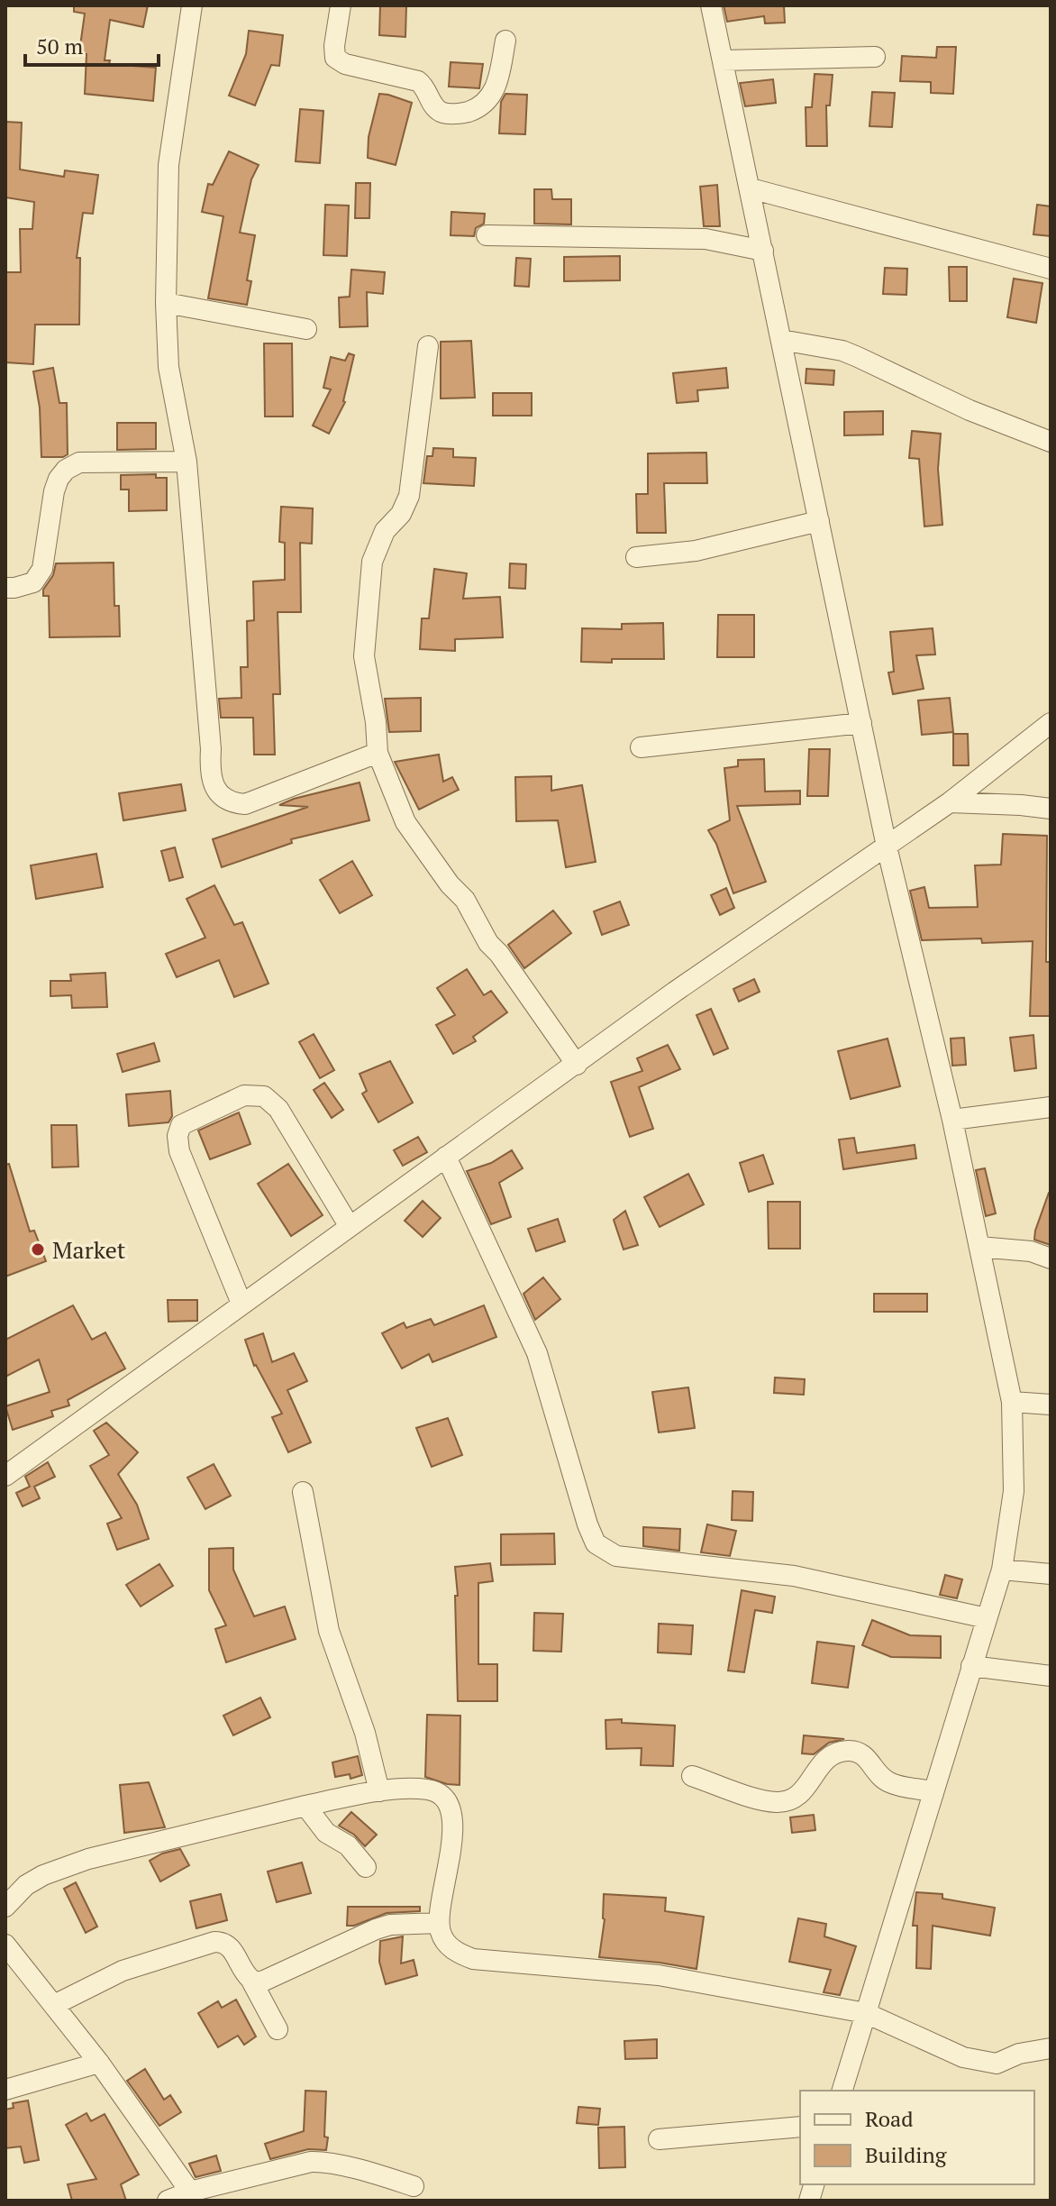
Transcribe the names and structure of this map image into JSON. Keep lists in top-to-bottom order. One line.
{"places":["Market"],"legend":["Road","Building"],"scale_bar":"50 m"}
